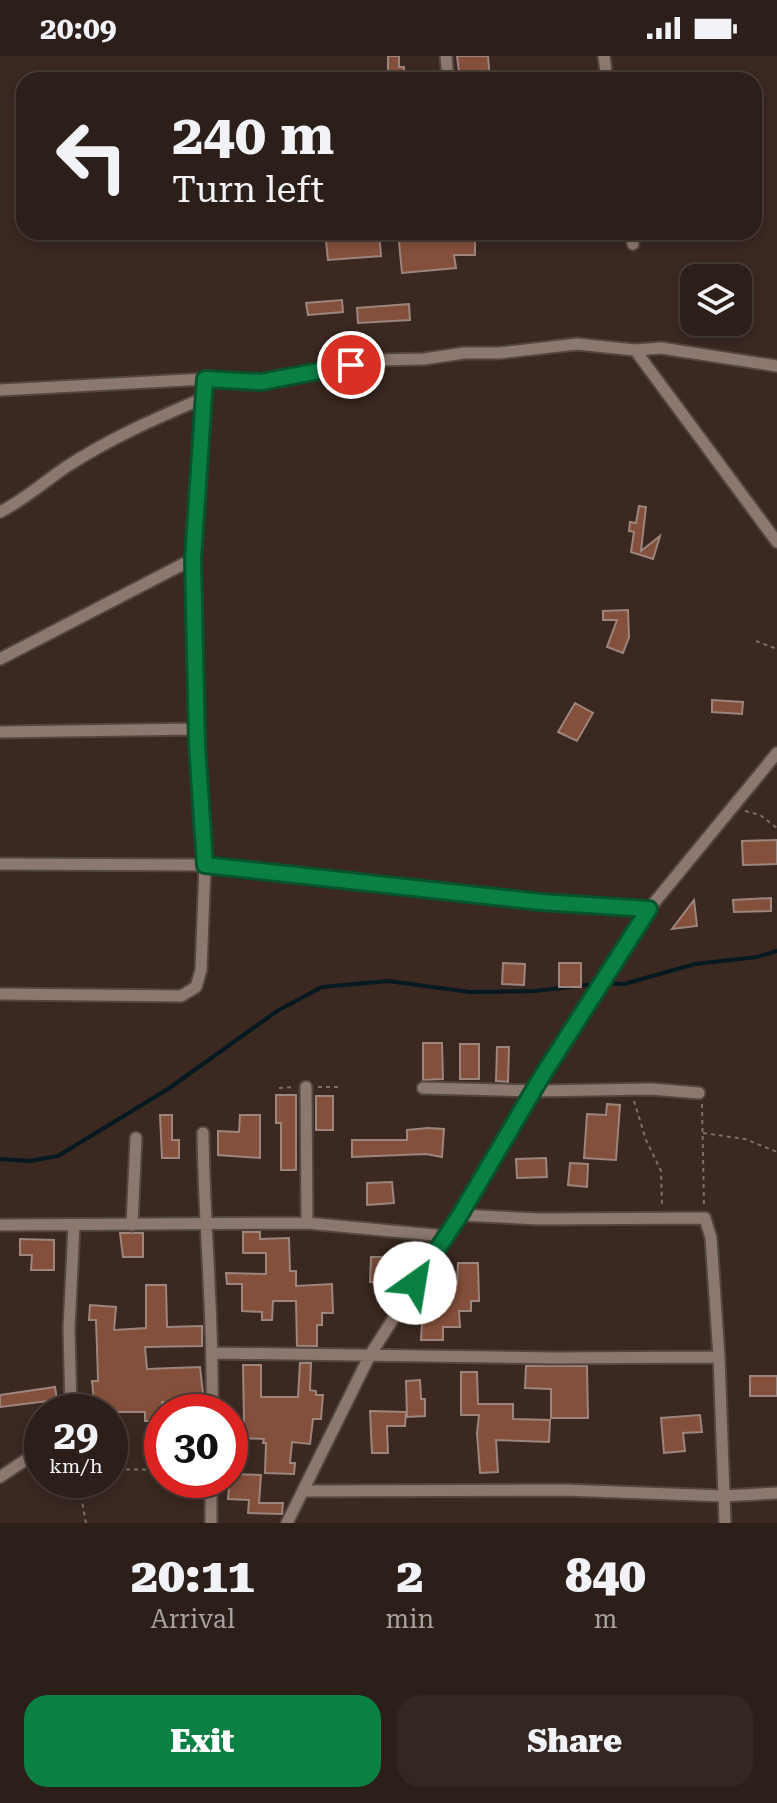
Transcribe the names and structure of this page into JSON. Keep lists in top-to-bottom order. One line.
{"page":{"status":"20:09","turn":["240 m","Turn left"],"speed":"29 km/h","limit":"30","eta":["20:11","Arrival","2","min","840","m"],"buttons":["Exit","Share"]}}
